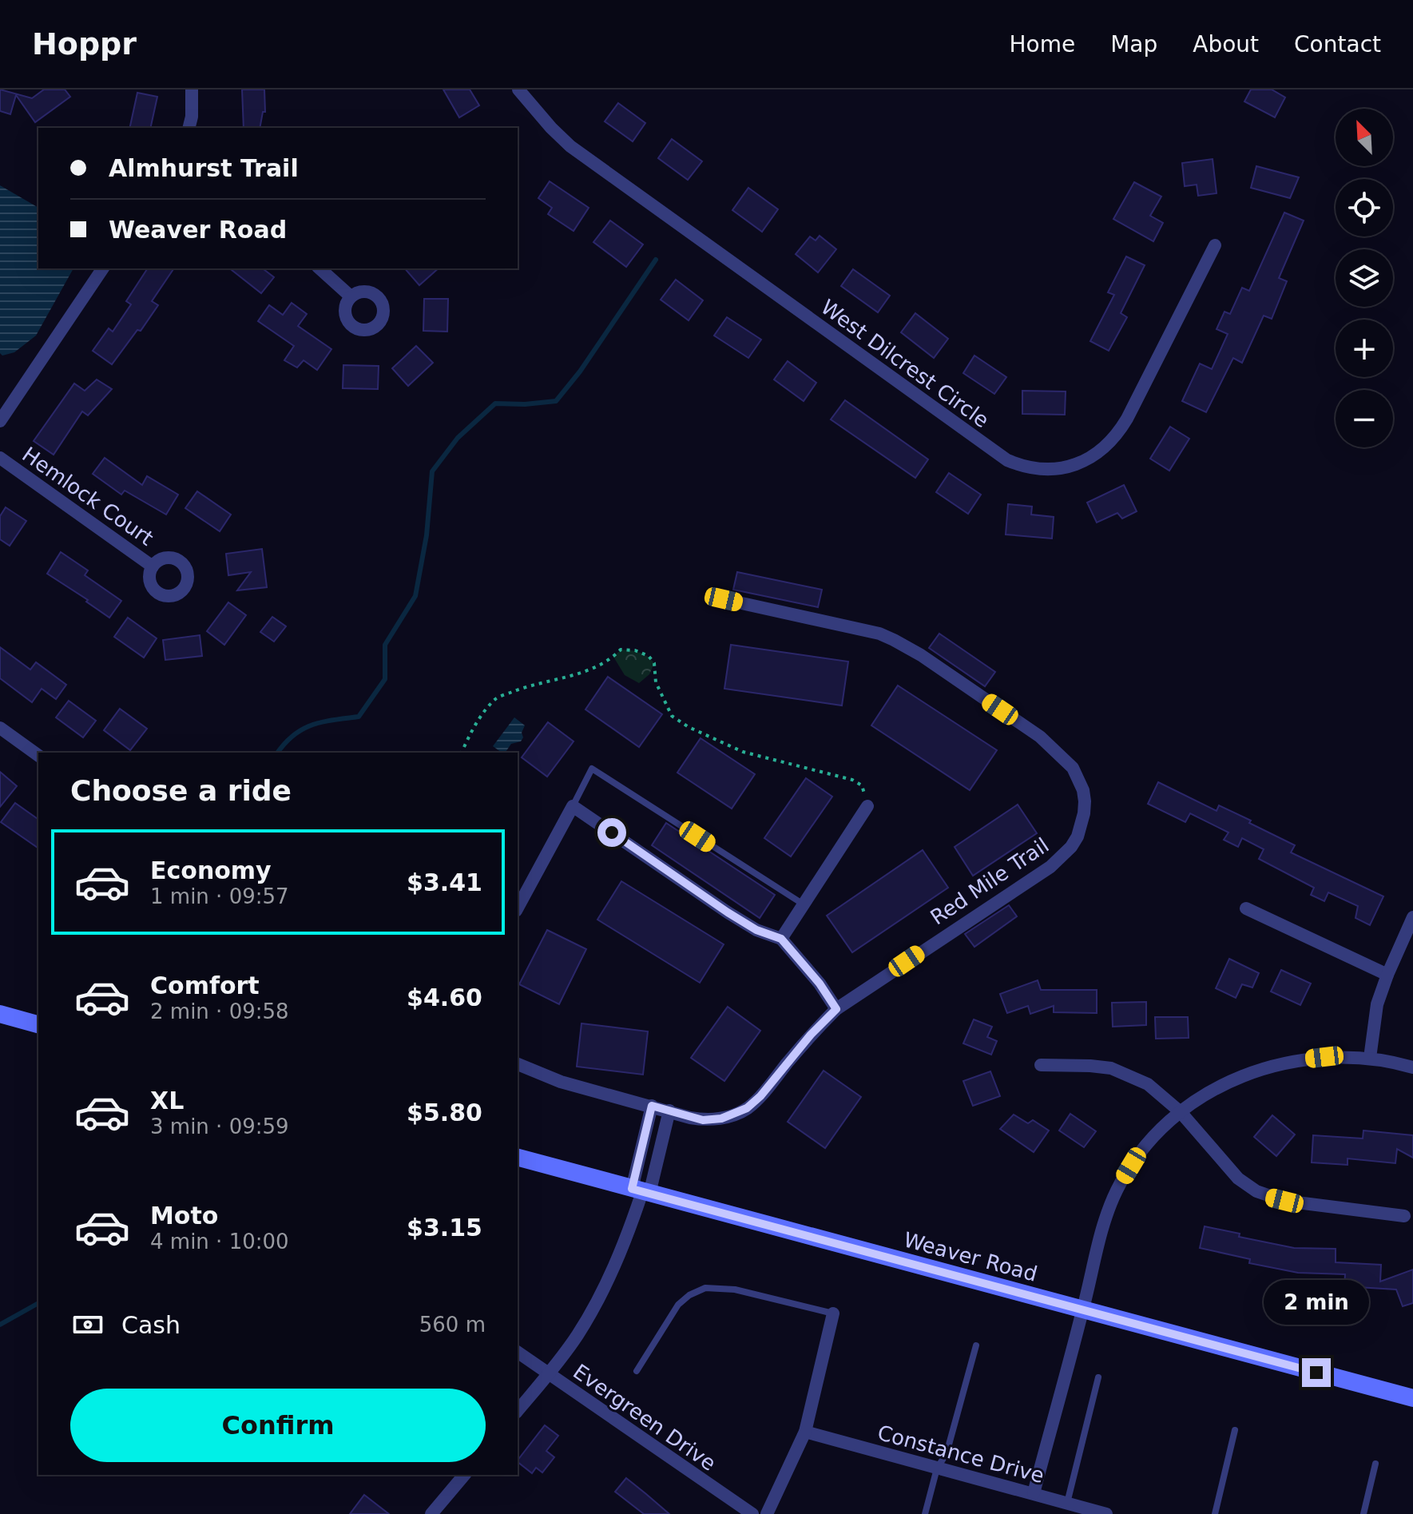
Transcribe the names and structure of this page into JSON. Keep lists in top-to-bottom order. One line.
{"streets":{"main road":["Weaver Road"],"street":["West Dilcrest Circle","Hemlock Court","Red Mile Trail","Evergreen Drive","Constance Drive"]},"north":"top left","page":{"header":"Hoppr","nav":["Home","Map","About","Contact"],"map_buttons":["+","−"],"banner":["Almhurst Trail","Weaver Road"],"heading":"Choose a ride","list":[{"name":"Economy","note":"1 min · 09:57","value":"$3.41"},{"name":"Comfort","note":"2 min · 09:58","value":"$4.60"},{"name":"XL","note":"3 min · 09:59","value":"$5.80"},{"name":"Moto","note":"4 min · 10:00","value":"$3.15"}],"bubble":"2 min","pay":["Cash","560 m"],"buttons":"Confirm"}}
